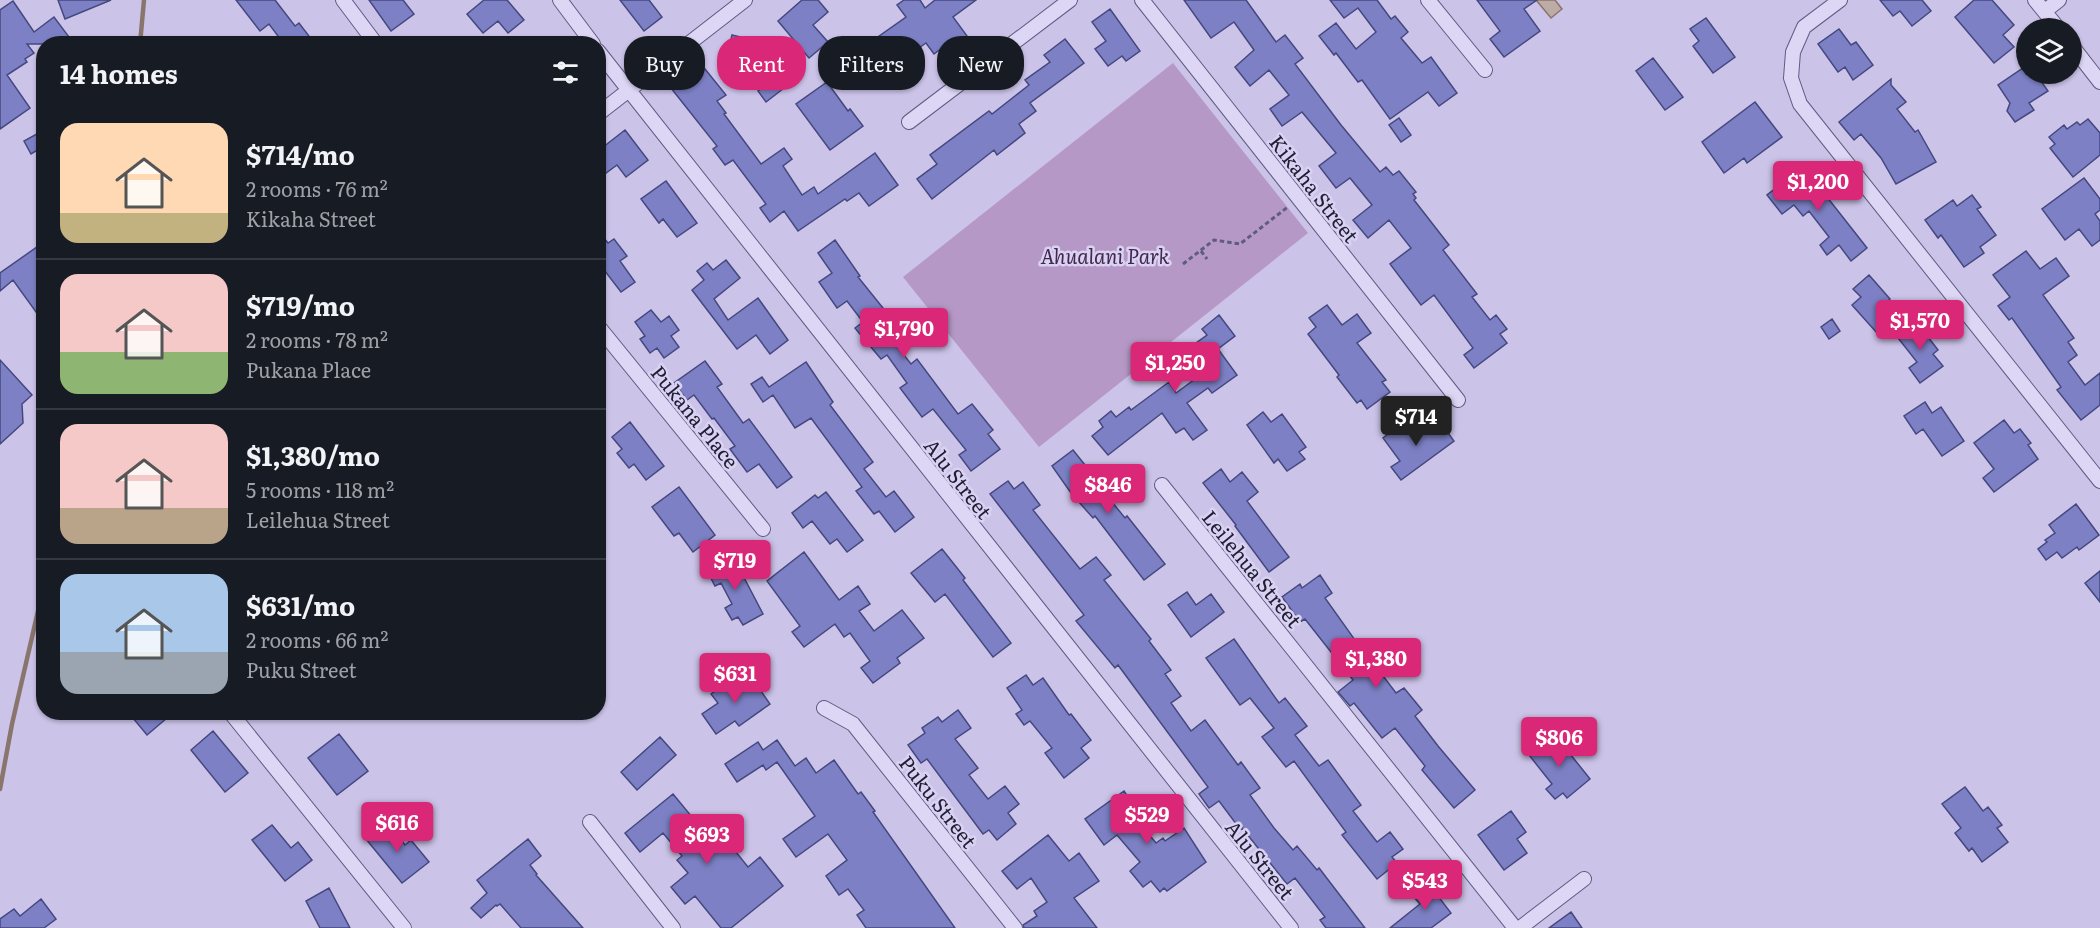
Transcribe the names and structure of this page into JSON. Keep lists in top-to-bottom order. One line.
{"streets":{"street":["Kikaha Street","Pukana Place","Alu Street","Leilehua Street","Puku Street"]},"parks":["Ahualani Park"],"page":{"chip":["Buy","Rent","Filters","New"],"heading":"14 homes","list":[{"name":"$714/mo","note":"2 rooms · 76 m² · Kikaha Street"},{"name":"$719/mo","note":"2 rooms · 78 m² · Pukana Place"},{"name":"$1,380/mo","note":"5 rooms · 118 m² · Leilehua Street"},{"name":"$631/mo","note":"2 rooms · 66 m² · Puku Street"}],"price":["$1,200","$1,570","$1,790","$1,250","$714","$846","$719","$1,380","$631","$806","$529","$616","$693","$543"]}}
